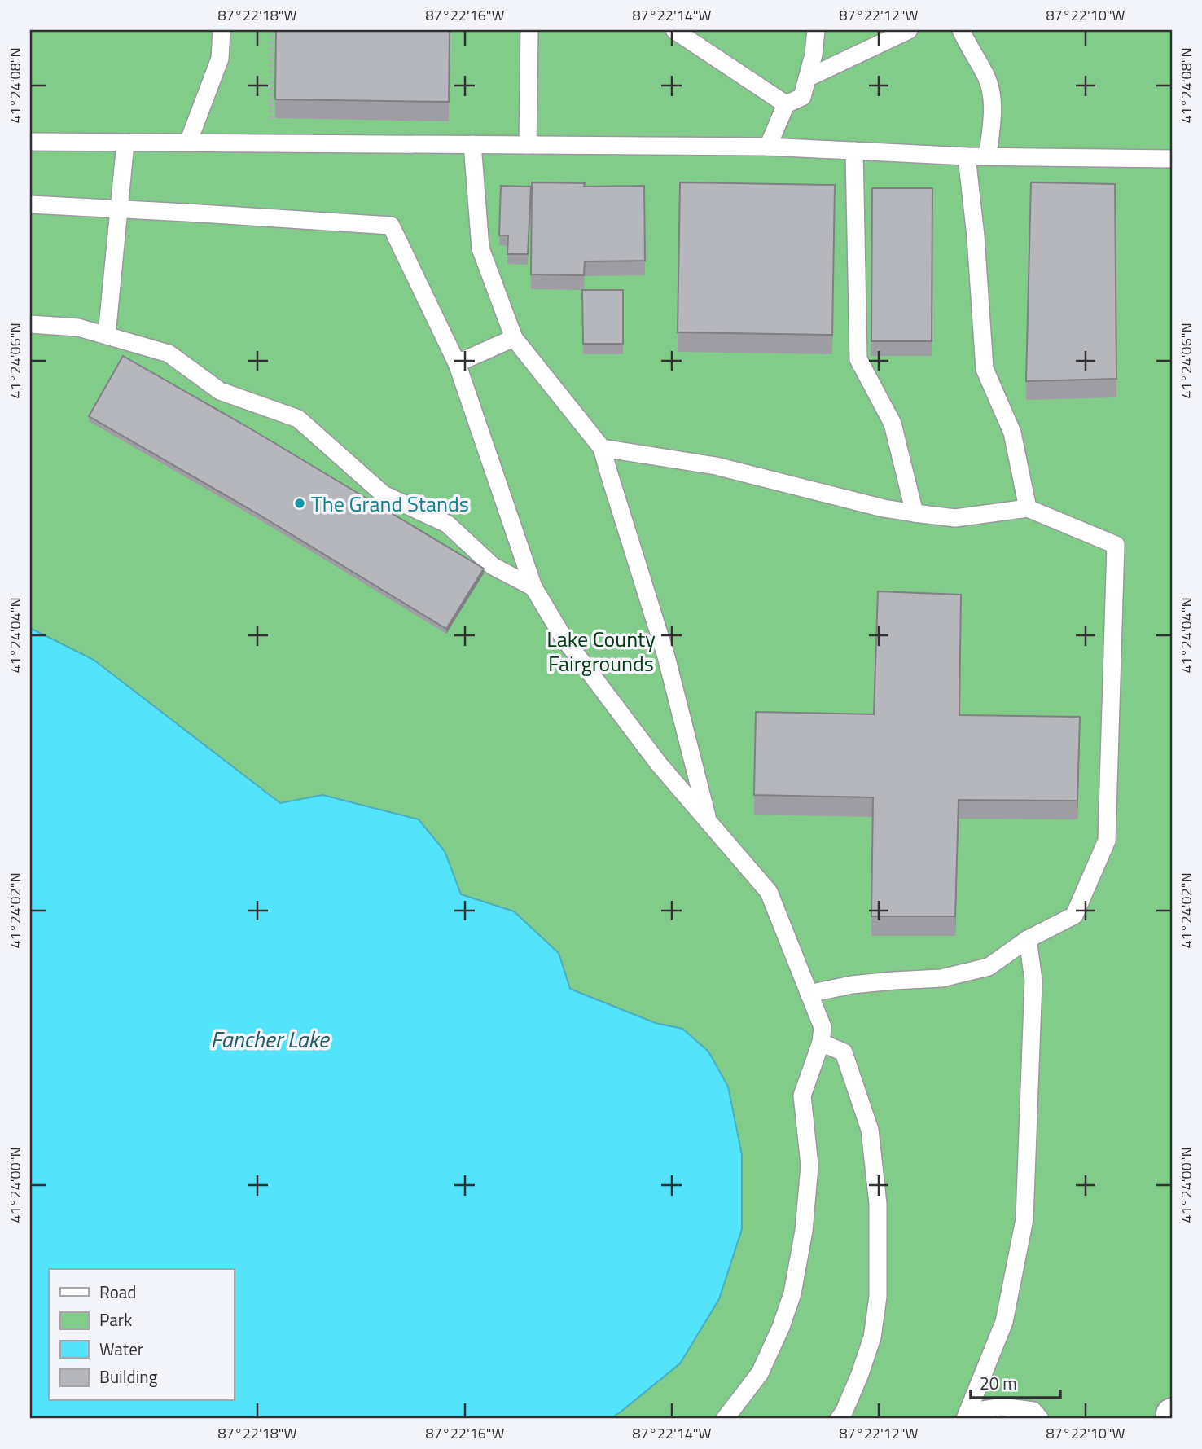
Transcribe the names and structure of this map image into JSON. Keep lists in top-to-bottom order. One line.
{"water":["Fancher Lake"],"parks":["Lake County Fairgrounds"],"places":["The Grand Stands"],"legend":["Road","Park","Water","Building"],"scale_bar":"20 m","coordinates":["87°22'18\"W","87°22'16\"W","87°22'14\"W","87°22'12\"W","87°22'10\"W","41°24'08\"N","41°24'06\"N","41°24'04\"N","41°24'02\"N","41°24'00\"N"]}
